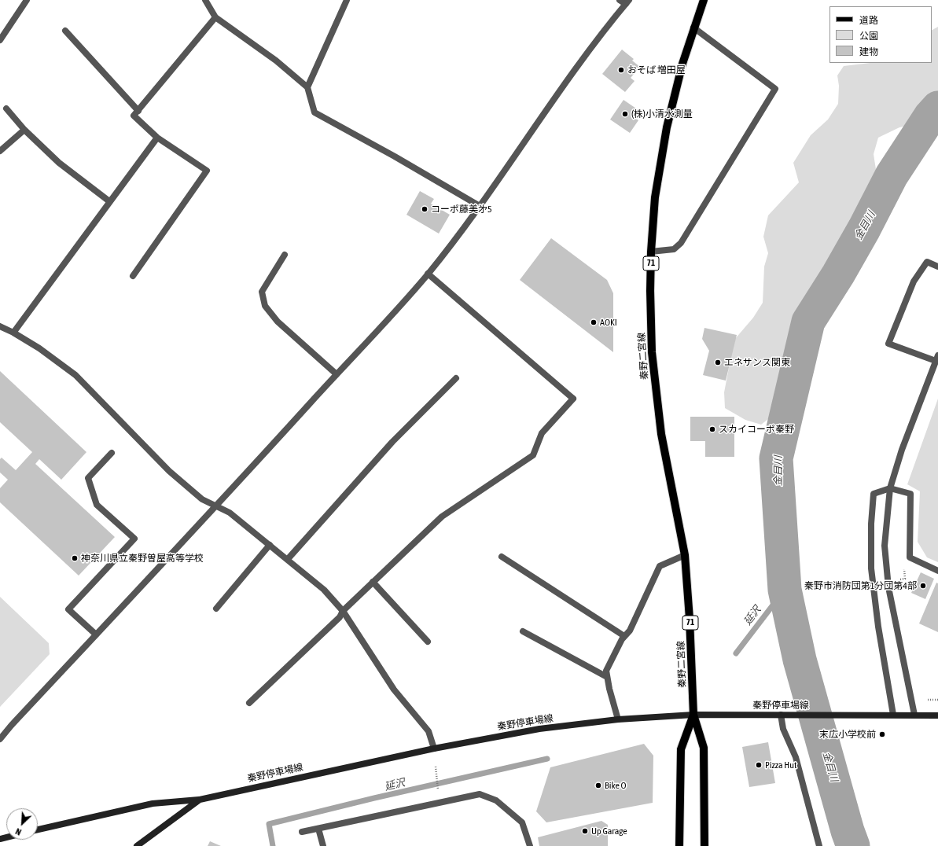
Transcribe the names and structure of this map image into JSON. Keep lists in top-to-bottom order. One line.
{"streets":{"main road":["71","秦野二宮線","秦野停車場線"]},"crossings":[["71","秦野二宮線"],["71","秦野停車場線"],["秦野二宮線","秦野停車場線"]],"water":["金目川","延沢"],"places":["おそば 増田屋","(株)小清水測量","コーポ藤美㐧5","AOKI","エネサンス関東","スカイコーポ秦野","神奈川県立秦野曽屋高等学校","秦野市消防団第1分団第4部","末広小学校前","Pizza Hut","Bike O","Up Garage"],"legend":["道路","公園","建物"],"north":"bottom left"}
